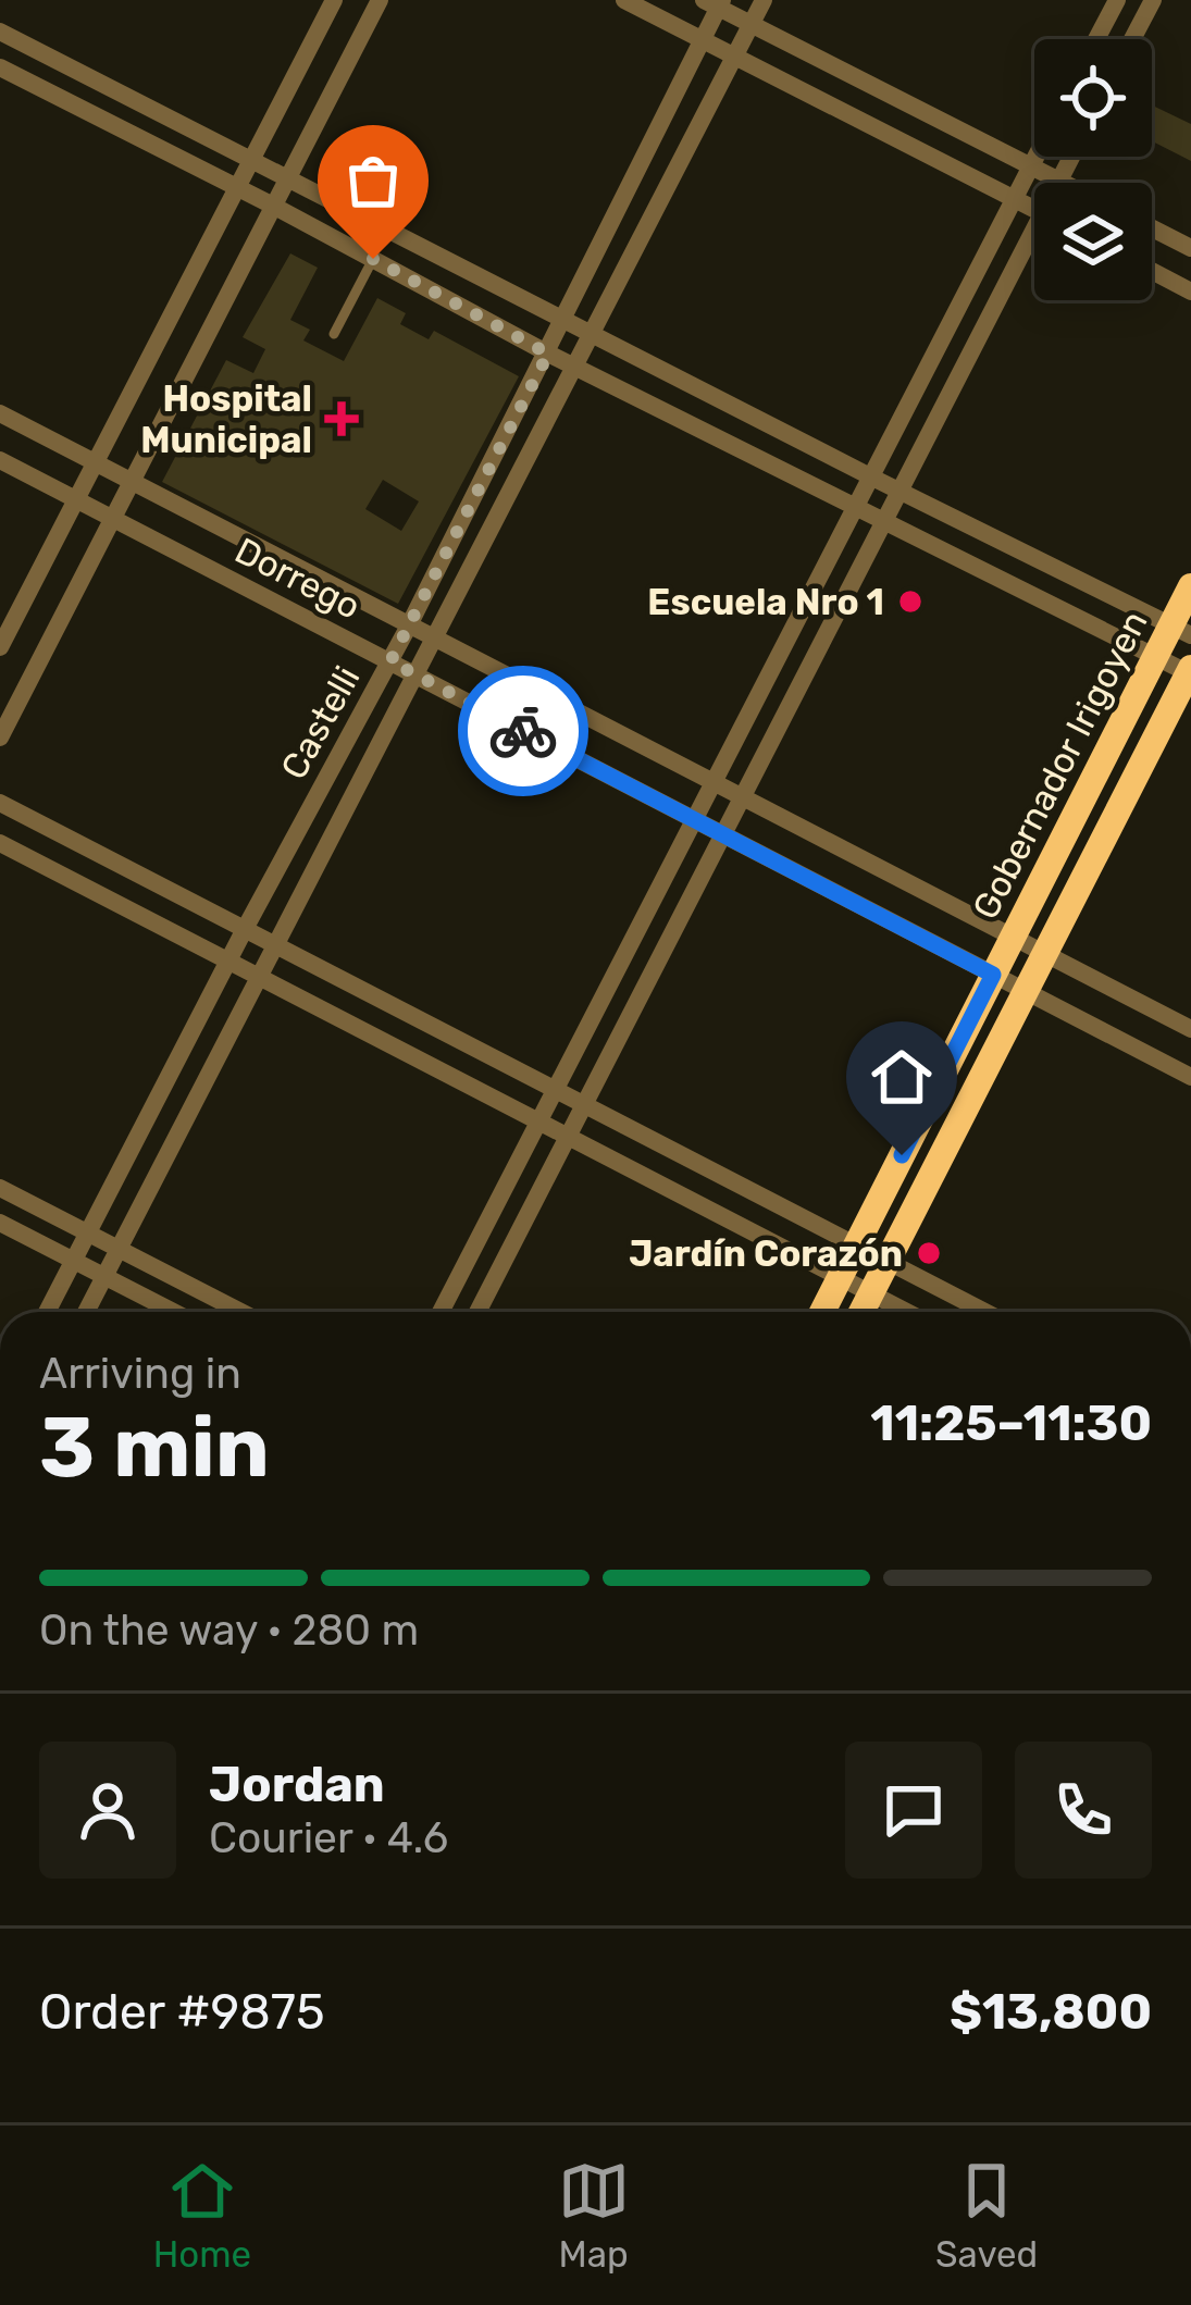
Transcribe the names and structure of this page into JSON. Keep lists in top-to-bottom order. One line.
{"streets":{"street":["Dorrego","Castelli","Gobernador Irigoyen"]},"crossings":[["Dorrego","Castelli"],["Dorrego","Gobernador Irigoyen"]],"places":{"health":["Hospital Municipal"],"other":["Escuela Nro 1","Jardín Corazón"]},"page":{"heading":["3 min","Arriving in","11:25–11:30"],"panel":["Jordan","Courier · 4.6","Order #9875","$13,800"],"bar":"On the way · 280 m","tabs":["Home","Map","Saved"]}}
